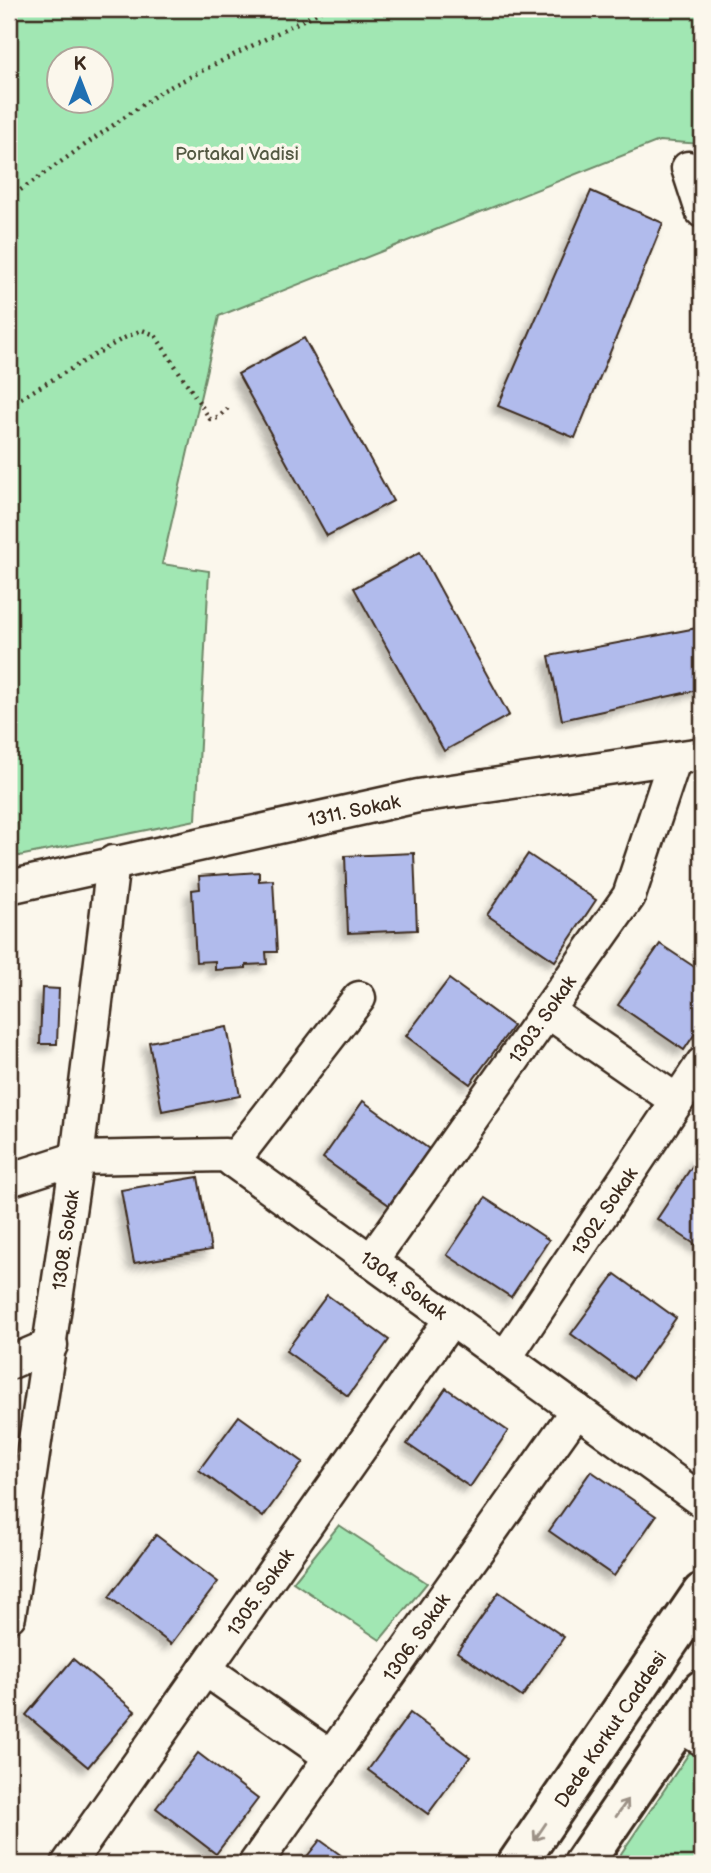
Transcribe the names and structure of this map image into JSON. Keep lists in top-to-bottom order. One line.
{"streets":{"main road":["Dede Korkut Caddesi"],"street":["1311. Sokak","1303. Sokak","1302. Sokak","1308. Sokak","1304. Sokak","1305. Sokak","1306. Sokak"]},"crossings":[["1311. Sokak","1303. Sokak"],["1311. Sokak","1308. Sokak"],["1303. Sokak","1304. Sokak"],["1302. Sokak","1304. Sokak"],["1308. Sokak","1304. Sokak"],["1304. Sokak","1305. Sokak"],["1304. Sokak","1306. Sokak"]],"parks":["Portakal Vadisi"],"north":"top"}
